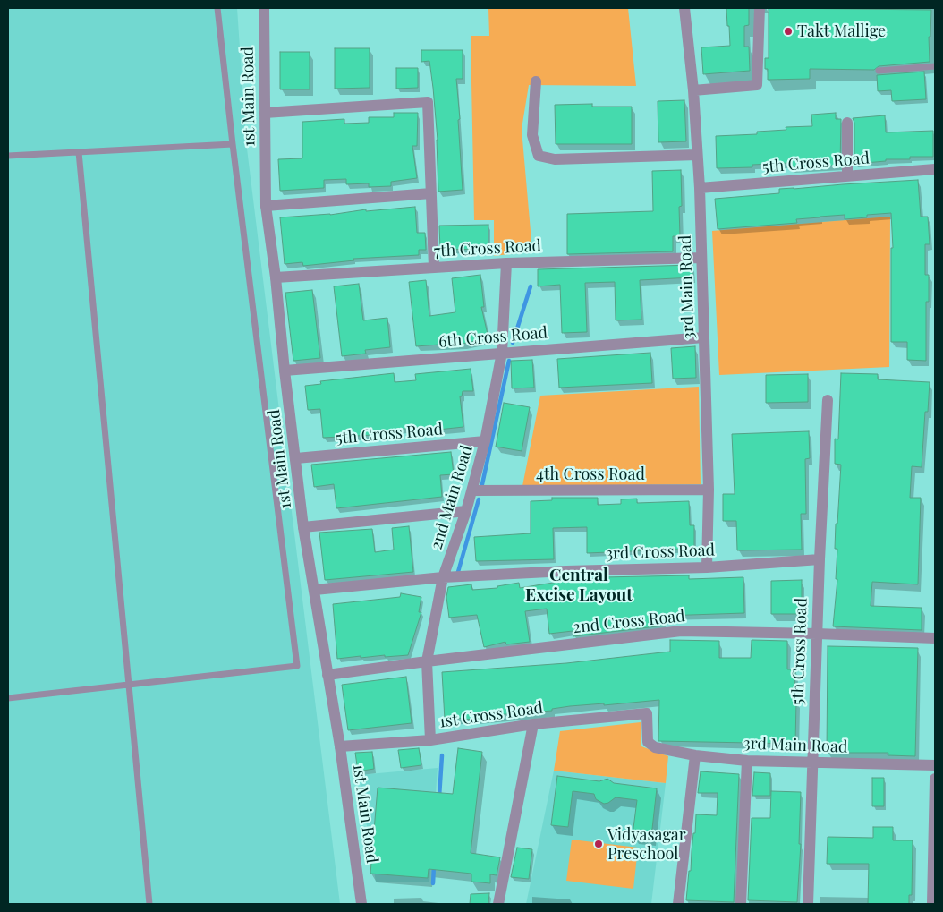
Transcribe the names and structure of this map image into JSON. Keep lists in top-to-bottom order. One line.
{"streets":{"street":["1st Main Road","5th Cross Road","7th Cross Road","3rd Main Road","6th Cross Road","4th Cross Road","2nd Main Road","3rd Cross Road","2nd Cross Road","1st Cross Road"]},"crossings":[["1st Main Road","5th Cross Road"],["1st Main Road","7th Cross Road"],["1st Main Road","6th Cross Road"],["1st Main Road","3rd Cross Road"],["1st Main Road","2nd Cross Road"],["1st Main Road","1st Cross Road"],["5th Cross Road","3rd Main Road"],["5th Cross Road","2nd Main Road"],["5th Cross Road","3rd Cross Road"],["5th Cross Road","2nd Cross Road"],["7th Cross Road","3rd Main Road"],["7th Cross Road","2nd Main Road"],["3rd Main Road","6th Cross Road"],["3rd Main Road","4th Cross Road"],["3rd Main Road","3rd Cross Road"],["3rd Main Road","1st Cross Road"],["6th Cross Road","2nd Main Road"],["4th Cross Road","2nd Main Road"],["2nd Main Road","3rd Cross Road"],["2nd Main Road","2nd Cross Road"],["2nd Main Road","1st Cross Road"]],"districts":["Central Excise Layout"],"places":["Takt Mallige","Vidyasagar Preschool"]}
